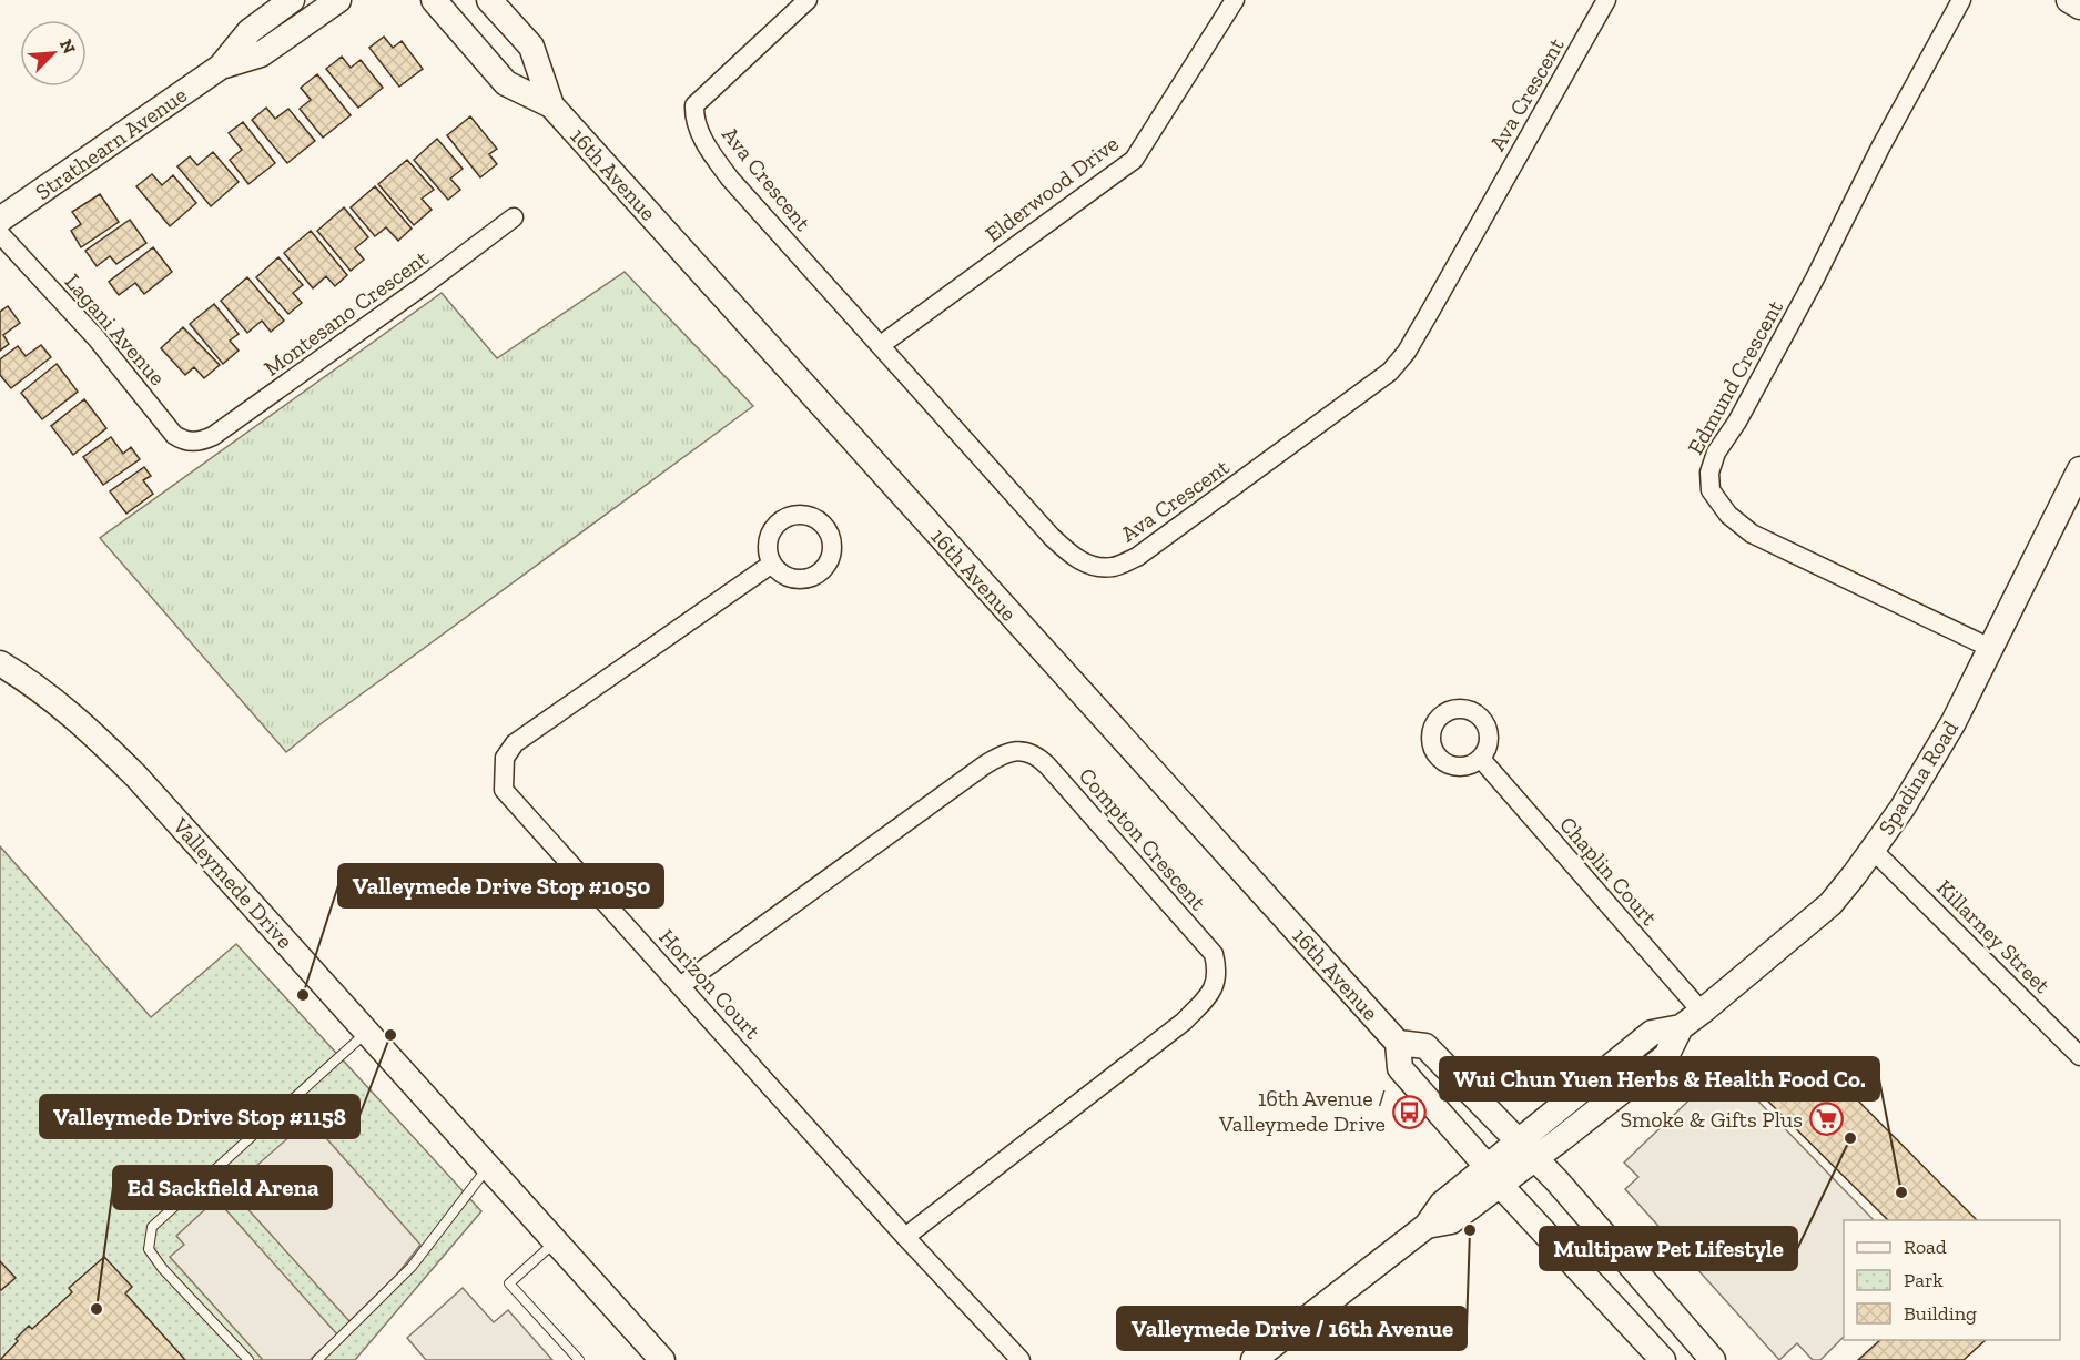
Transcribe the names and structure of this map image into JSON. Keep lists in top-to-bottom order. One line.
{"streets":{"street":["Ava Crescent","Strathearn Avenue","16th Avenue","Elderwood Drive","Montesano Crescent","Lagani Avenue","Edmund Crescent","Spadina Road","Compton Crescent","Chaplin Court","Valleymede Drive","Killarney Street","Horizon Court"]},"crossings":[["Ava Crescent","Elderwood Drive"],["16th Avenue","Spadina Road"],["Montesano Crescent","Lagani Avenue"],["Edmund Crescent","Spadina Road"],["Spadina Road","Chaplin Court"],["Spadina Road","Killarney Street"],["Compton Crescent","Horizon Court"]],"places":{"other":["Valleymede Drive Stop #1050","Valleymede Drive Stop #1158","Multipaw Pet Lifestyle","Wui Chun Yuen Herbs & Health Food Co.","Valleymede Drive / 16th Avenue","Ed Sackfield Arena"],"bus stop":["16th Avenue / Valleymede Drive"],"supermarket":["Smoke & Gifts Plus"]},"legend":["Road","Park","Building"],"north":"top right"}
